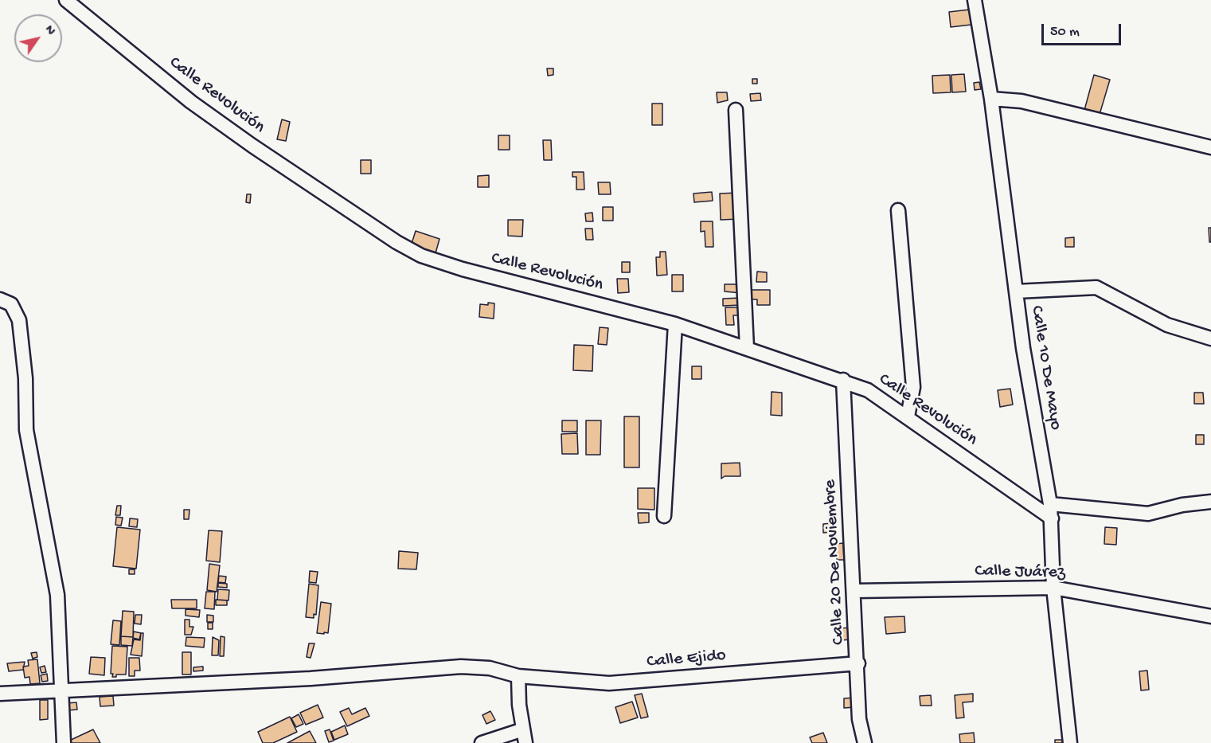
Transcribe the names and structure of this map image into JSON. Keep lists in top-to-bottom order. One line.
{"streets":{"street":["Calle Revolución","Calle 10 De Mayo","Calle 20 De Noviembre","Calle Juárez","Calle Ejido"]},"crossings":[["Calle Revolución","Calle 10 De Mayo"],["Calle Revolución","Calle 20 De Noviembre"],["Calle 10 De Mayo","Calle Juárez"],["Calle 20 De Noviembre","Calle Juárez"],["Calle 20 De Noviembre","Calle Ejido"]],"scale_bar":"50 m","north":"top right"}
